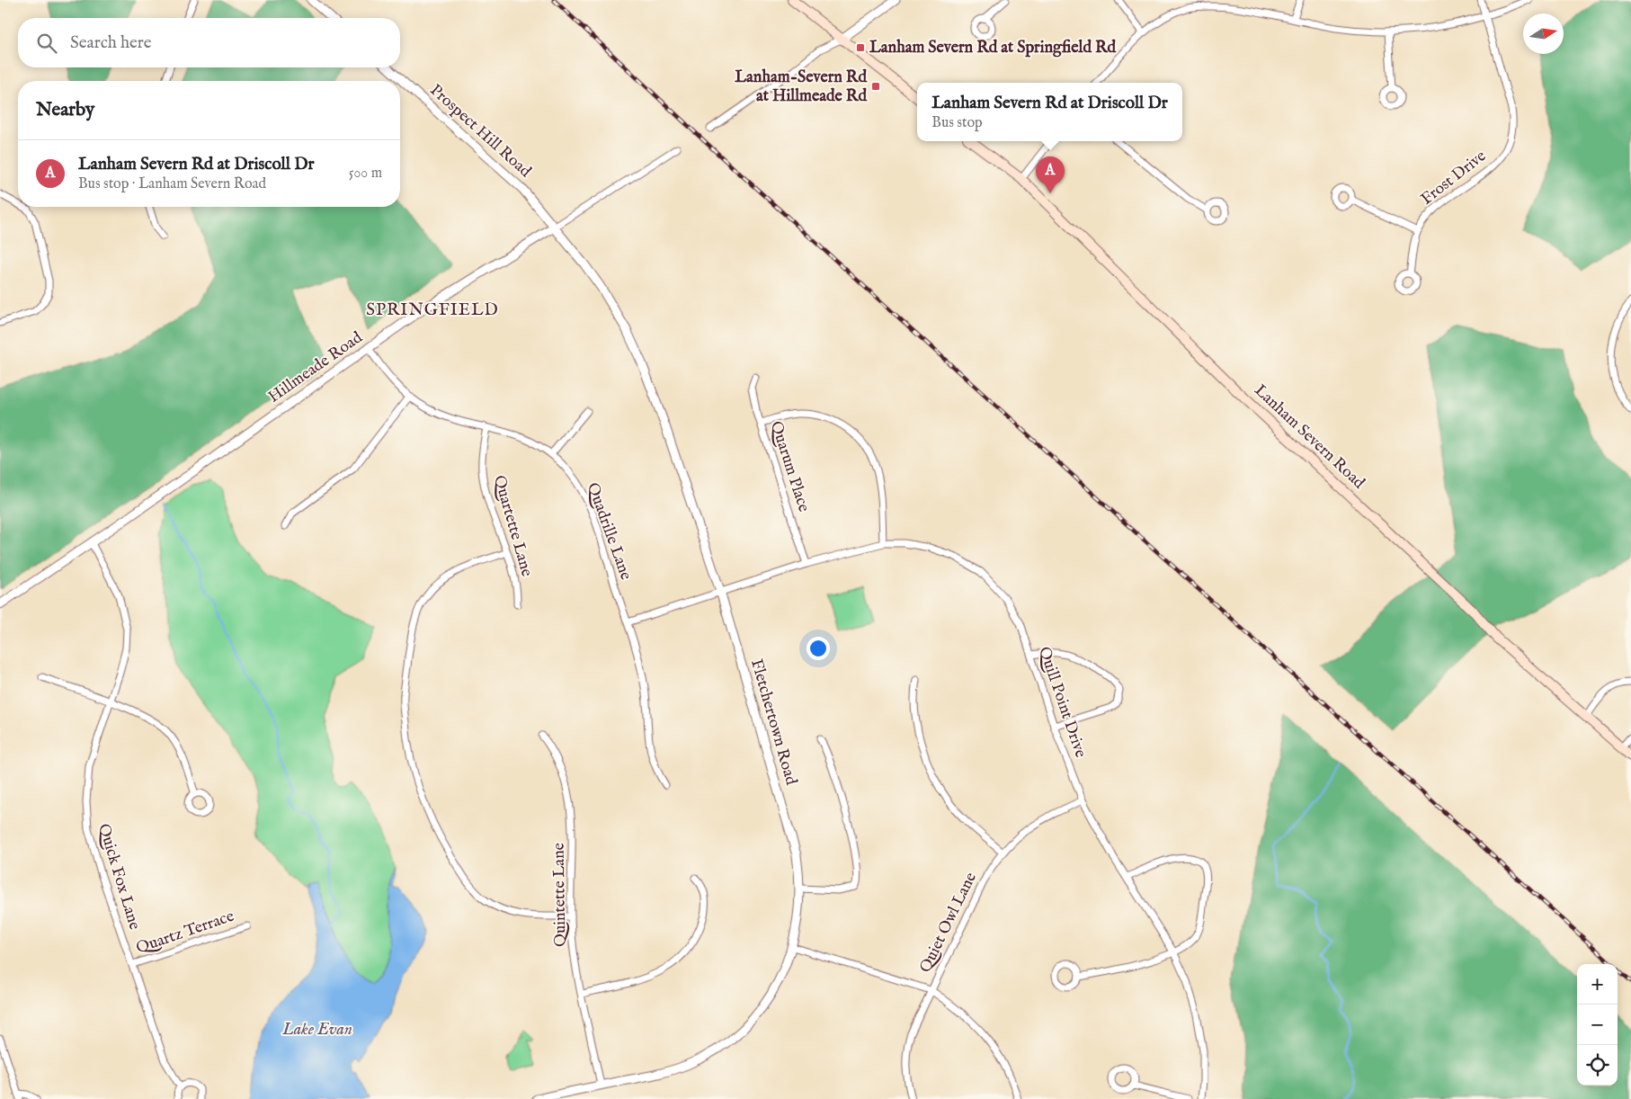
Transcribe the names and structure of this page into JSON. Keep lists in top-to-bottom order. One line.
{"streets":{"main road":["Lanham Severn Road"],"street":["Prospect Hill Road","Frost Drive","Hillmeade Road","Quarum Place","Quartette Lane","Quadrille Lane","Quill Point Drive","Fletchertown Road","Quick Fox Lane","Quintette Lane","Quiet Owl Lane","Quartz Terrace"]},"crossings":[["Prospect Hill Road","Hillmeade Road"],["Prospect Hill Road","Fletchertown Road"],["Hillmeade Road","Quadrille Lane"],["Hillmeade Road","Fletchertown Road"],["Hillmeade Road","Quick Fox Lane"],["Quarum Place","Quill Point Drive"],["Quartette Lane","Quadrille Lane"],["Quadrille Lane","Quill Point Drive"],["Quill Point Drive","Fletchertown Road"],["Quill Point Drive","Quiet Owl Lane"],["Fletchertown Road","Quintette Lane"],["Quick Fox Lane","Quartz Terrace"]],"districts":["SPRINGFIELD"],"water":["Lake Evan"],"places":{"transit":["Lanham Severn Rd at Springfield Rd","Lanham-Severn Rd at Hillmeade Rd"]},"north":"right","page":{"search":"Search here","heading":"Nearby","popup":["Lanham Severn Rd at Driscoll Dr","Bus stop"],"list":[{"mark":"A","name":"Lanham Severn Rd at Driscoll Dr","note":"Bus stop · Lanham Severn Road","value":"500 m"}],"pins":"A","map_buttons":["+","−"]}}
